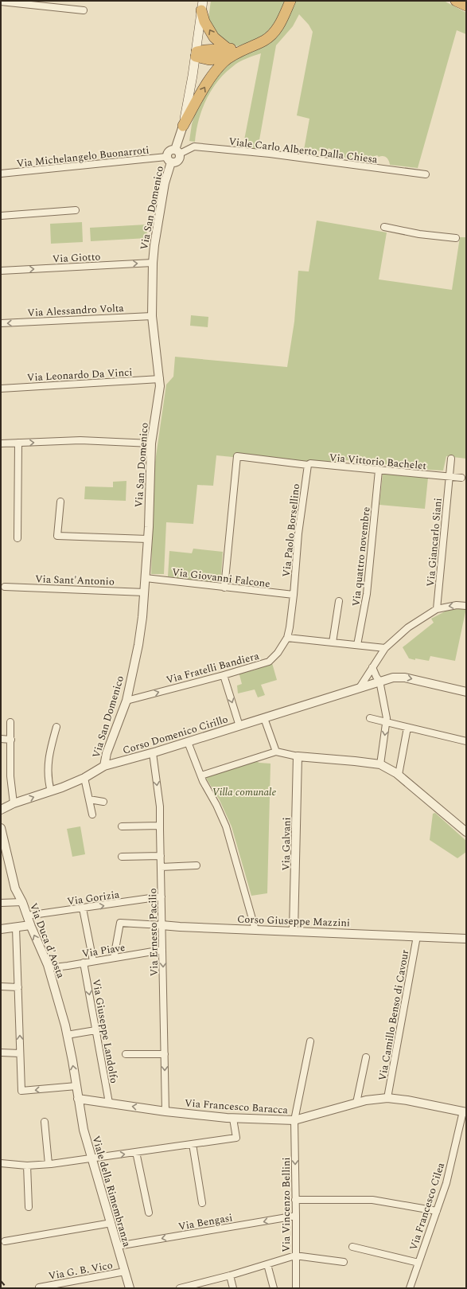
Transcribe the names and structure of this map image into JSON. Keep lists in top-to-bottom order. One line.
{"streets":{"street":["Viale Carlo Alberto Dalla Chiesa","Via Michelangelo Buonarroti","Via San Domenico","Via Giotto","Via Alessandro Volta","Via Leonardo Da Vinci","Via Vittorio Bachelet","Via Paolo Borsellino","Via Giancarlo Siani","Via quattro novembre","Via Giovanni Falcone","Via Sant'Antonio","Via Fratelli Bandiera","Corso Domenico Cirillo","Via Galvani","Via Gorizia","Corso Giuseppe Mazzini","Via Ernesto Pacilio","Via Duca d'Aosta","Via Piave","Via Camillo Benso di Cavour","Via Giuseppe Landolfo","Via Francesco Baracca","Viale della Rimembranza","Via Vincenzo Bellini","Via Francesco Cilea","Via Bengasi","Via G. B. Vico"]},"crossings":[["Via Michelangelo Buonarroti","Via San Domenico"],["Via San Domenico","Via Giotto"],["Via San Domenico","Via Alessandro Volta"],["Via San Domenico","Via Leonardo Da Vinci"],["Via San Domenico","Via Giovanni Falcone"],["Via San Domenico","Via Sant'Antonio"],["Via San Domenico","Via Fratelli Bandiera"],["Via San Domenico","Corso Domenico Cirillo"],["Via Vittorio Bachelet","Via Paolo Borsellino"],["Via Vittorio Bachelet","Via Giancarlo Siani"],["Via Vittorio Bachelet","Via quattro novembre"],["Via Vittorio Bachelet","Via Giovanni Falcone"],["Via Paolo Borsellino","Via Giovanni Falcone"],["Via Paolo Borsellino","Via Fratelli Bandiera"],["Via Giovanni Falcone","Via Fratelli Bandiera"],["Corso Domenico Cirillo","Via Ernesto Pacilio"],["Via Galvani","Corso Giuseppe Mazzini"],["Via Gorizia","Via Ernesto Pacilio"],["Via Gorizia","Via Duca d'Aosta"],["Corso Giuseppe Mazzini","Via Ernesto Pacilio"],["Corso Giuseppe Mazzini","Via Piave"],["Corso Giuseppe Mazzini","Via Camillo Benso di Cavour"],["Via Ernesto Pacilio","Via Piave"],["Via Ernesto Pacilio","Via Francesco Baracca"],["Via Duca d'Aosta","Via Piave"],["Via Duca d'Aosta","Via Francesco Baracca"],["Via Duca d'Aosta","Viale della Rimembranza"],["Via Piave","Via Giuseppe Landolfo"],["Via Camillo Benso di Cavour","Via Francesco Baracca"],["Via Giuseppe Landolfo","Via Francesco Baracca"],["Via Francesco Baracca","Viale della Rimembranza"],["Via Francesco Baracca","Via Vincenzo Bellini"],["Via Francesco Baracca","Via Francesco Cilea"],["Viale della Rimembranza","Via Bengasi"],["Viale della Rimembranza","Via G. B. Vico"],["Via Vincenzo Bellini","Via Bengasi"]],"one_way":["Via Alessandro Volta","Via Fratelli Bandiera","Via Ernesto Pacilio","Via Giuseppe Landolfo"],"parks":["Villa comunale"]}
